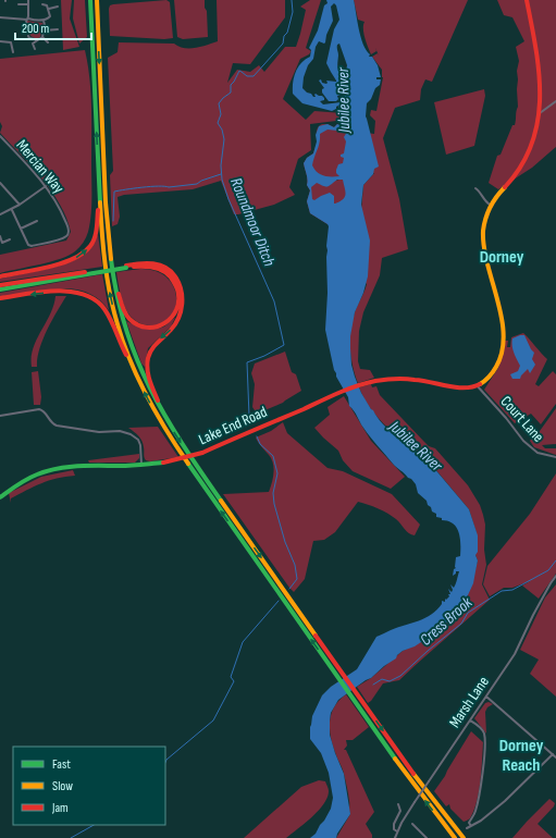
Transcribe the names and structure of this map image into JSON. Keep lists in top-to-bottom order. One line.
{"streets":{"main road":["Lake End Road"],"street":["Mercian Way","Court Lane","Marsh Lane"]},"crossings":[["Court Lane","Lake End Road"]],"districts":["Dorney","Dorney Reach"],"water":["Jubilee River","Roundmoor Ditch","Cress Brook"],"legend":["Fast","Slow","Jam"],"scale_bar":"200 m"}
